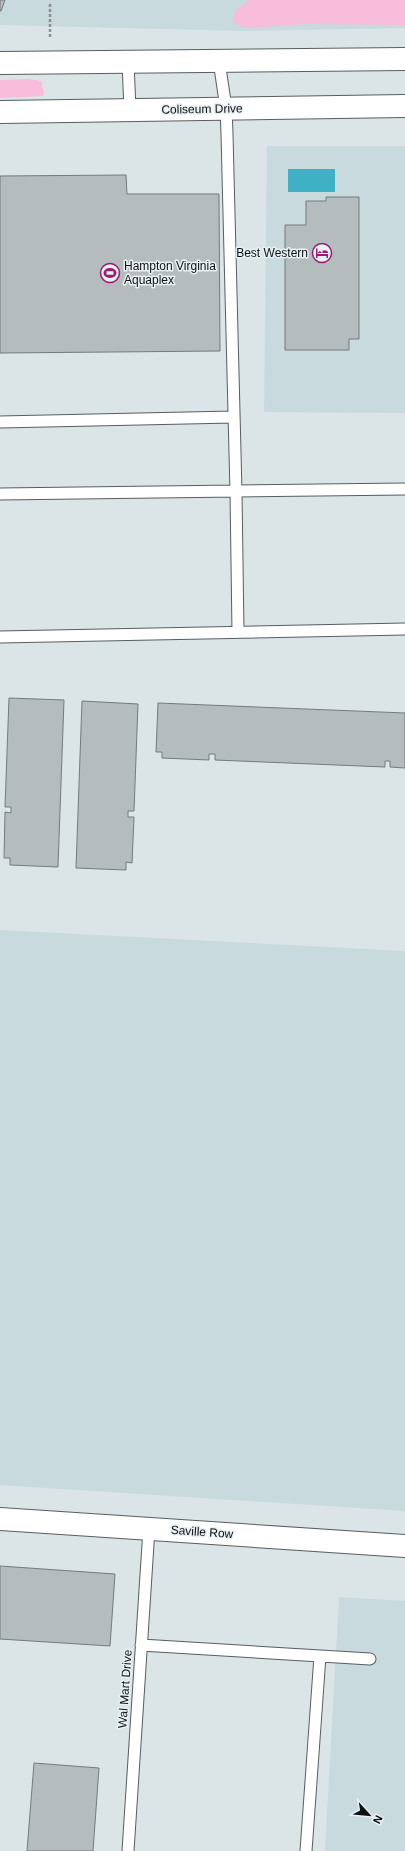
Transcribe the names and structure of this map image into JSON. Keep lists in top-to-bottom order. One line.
{"streets":{"street":["Coliseum Drive","Saville Row"],"lane":["Wal Mart Drive"]},"crossings":[["Saville Row","Wal Mart Drive"]],"places":{"hotel":["Best Western"],"sports":["Hampton Virginia Aquaplex"]},"north":"bottom right"}
